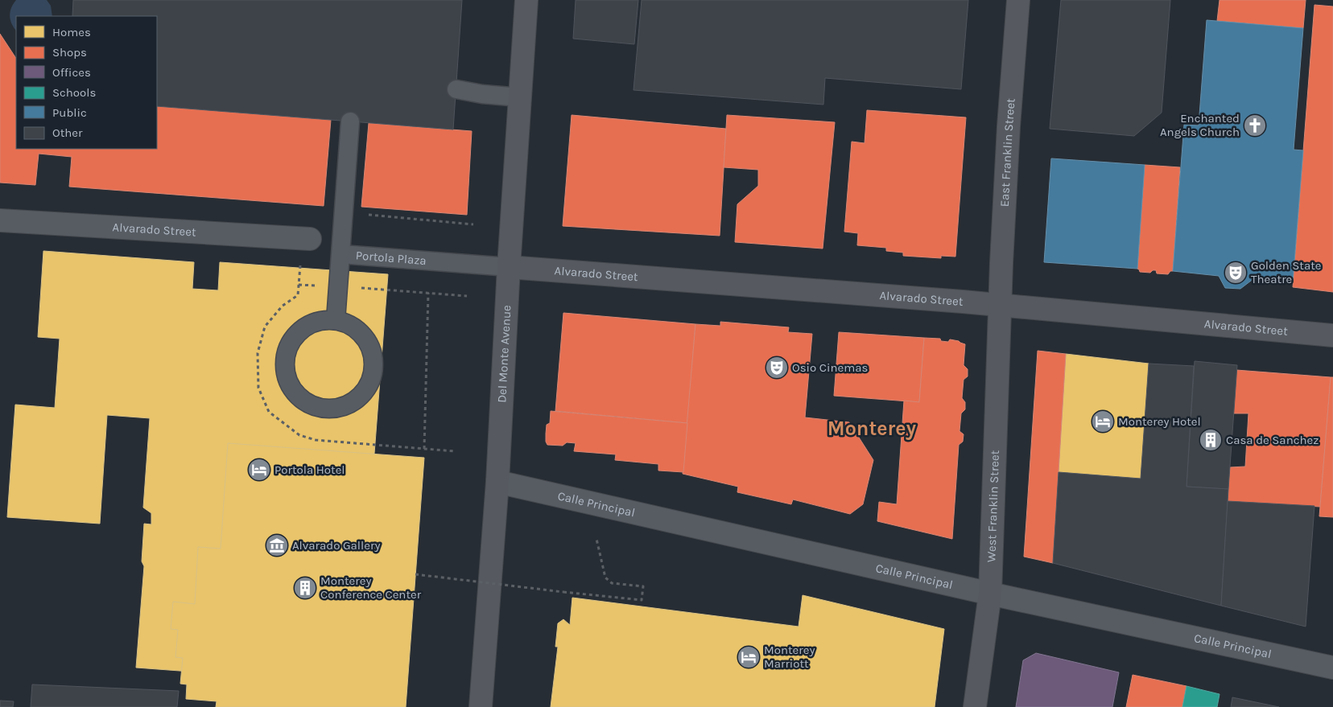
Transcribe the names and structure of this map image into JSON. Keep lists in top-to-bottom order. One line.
{"streets":{"main road":["East Franklin Street","Alvarado Street","Del Monte Avenue","West Franklin Street"],"street":["Calle Principal"],"lane":["Portola Plaza"]},"crossings":[["East Franklin Street","Alvarado Street"],["East Franklin Street","West Franklin Street"],["Alvarado Street","Portola Plaza"],["Alvarado Street","Del Monte Avenue"],["Alvarado Street","West Franklin Street"],["Portola Plaza","Del Monte Avenue"],["Del Monte Avenue","Calle Principal"],["Calle Principal","West Franklin Street"]],"districts":["Monterey"],"places":{"church":["Enchanted Angels Church"],"theatre":["Golden State Theatre","Osio Cinemas"],"hotel":["Monterey Hotel","Portola Hotel","Monterey Marriott"],"building":["Casa de Sanchez","Monterey Conference Center"],"museum":["Alvarado Gallery"]},"legend":["Homes","Shops","Offices","Schools","Public","Other"]}
